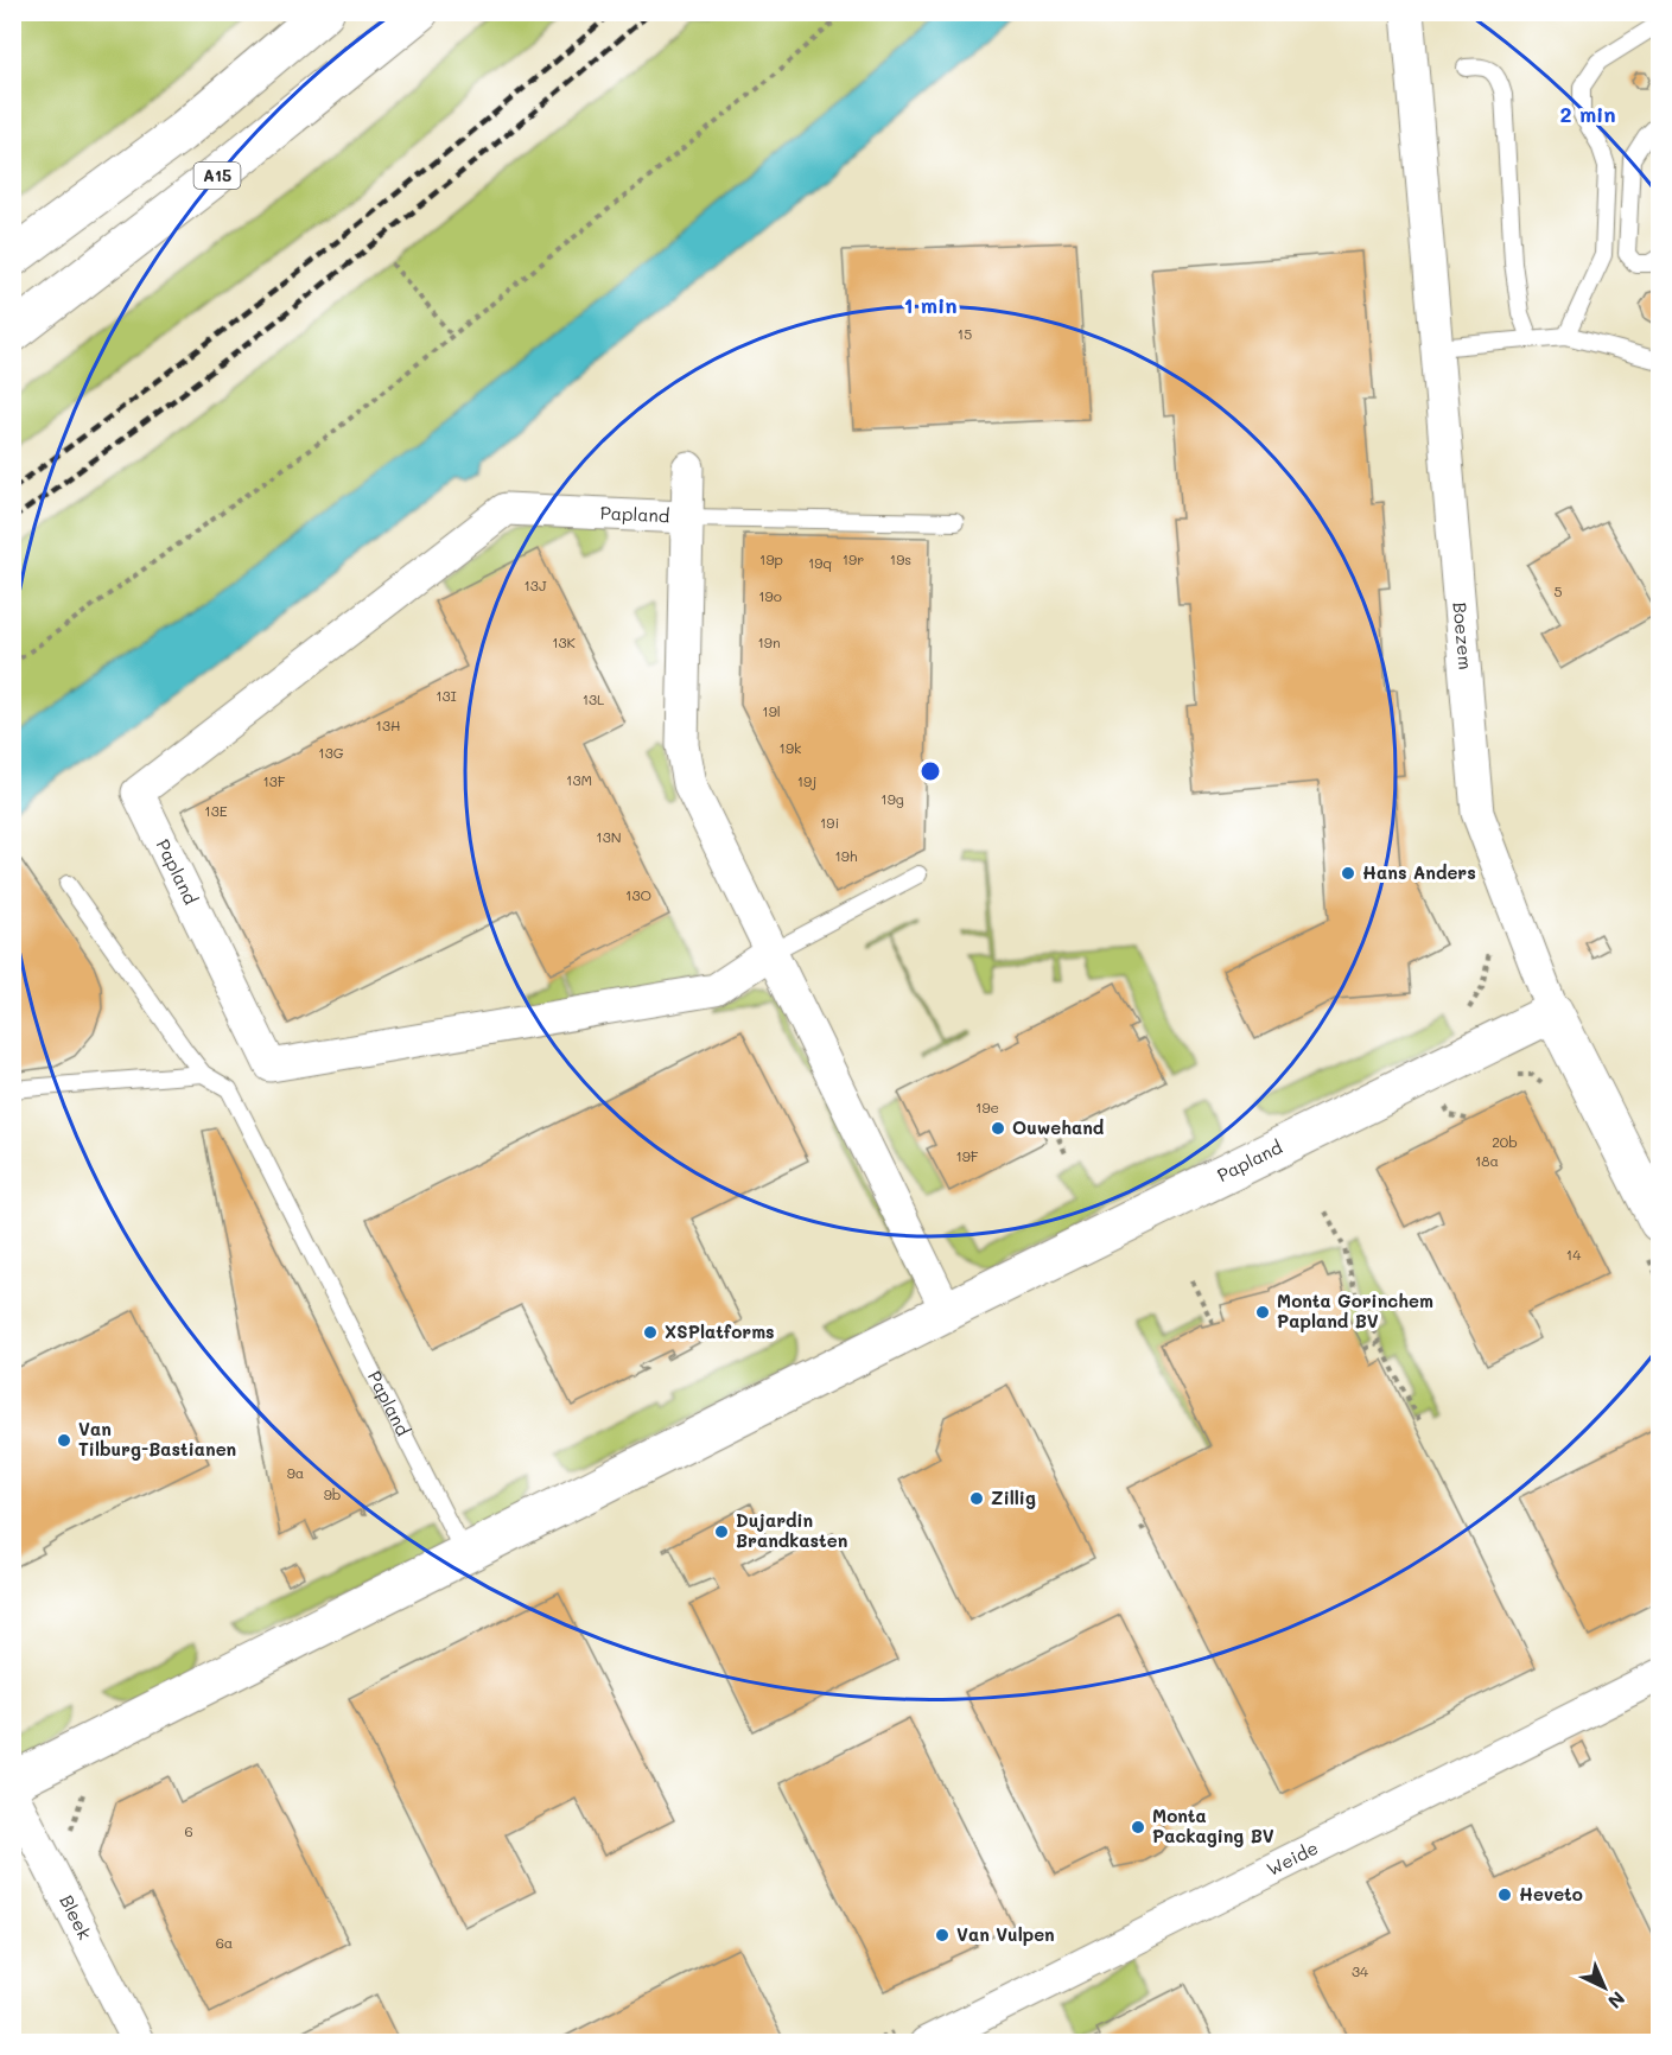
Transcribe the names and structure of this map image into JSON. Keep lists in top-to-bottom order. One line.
{"streets":{"main road":["A15","Papland","Boezem"],"street":["Weide","Bleek"]},"crossings":[["Papland","Boezem"]],"places":["Hans Anders","Ouwehand","Monta Gorinchem Papland BV","XSPlatforms","Van Tilburg-Bastianen","Zillig","Dujardin Brandkasten","Monta Packaging BV","Heveto","Van Vulpen"],"house_numbers":["15","19p","19r","19s","19q","13J","5","19o","13K","19n","13I","13L","19l","13H","19k","13G","13M","13F","19j","19g","13E","19i","13N","19h","13O","19e","20b","19F","18a","14","9a","9b","6","6a","34"],"north":"bottom right","rings":["2 min","1 min"]}
